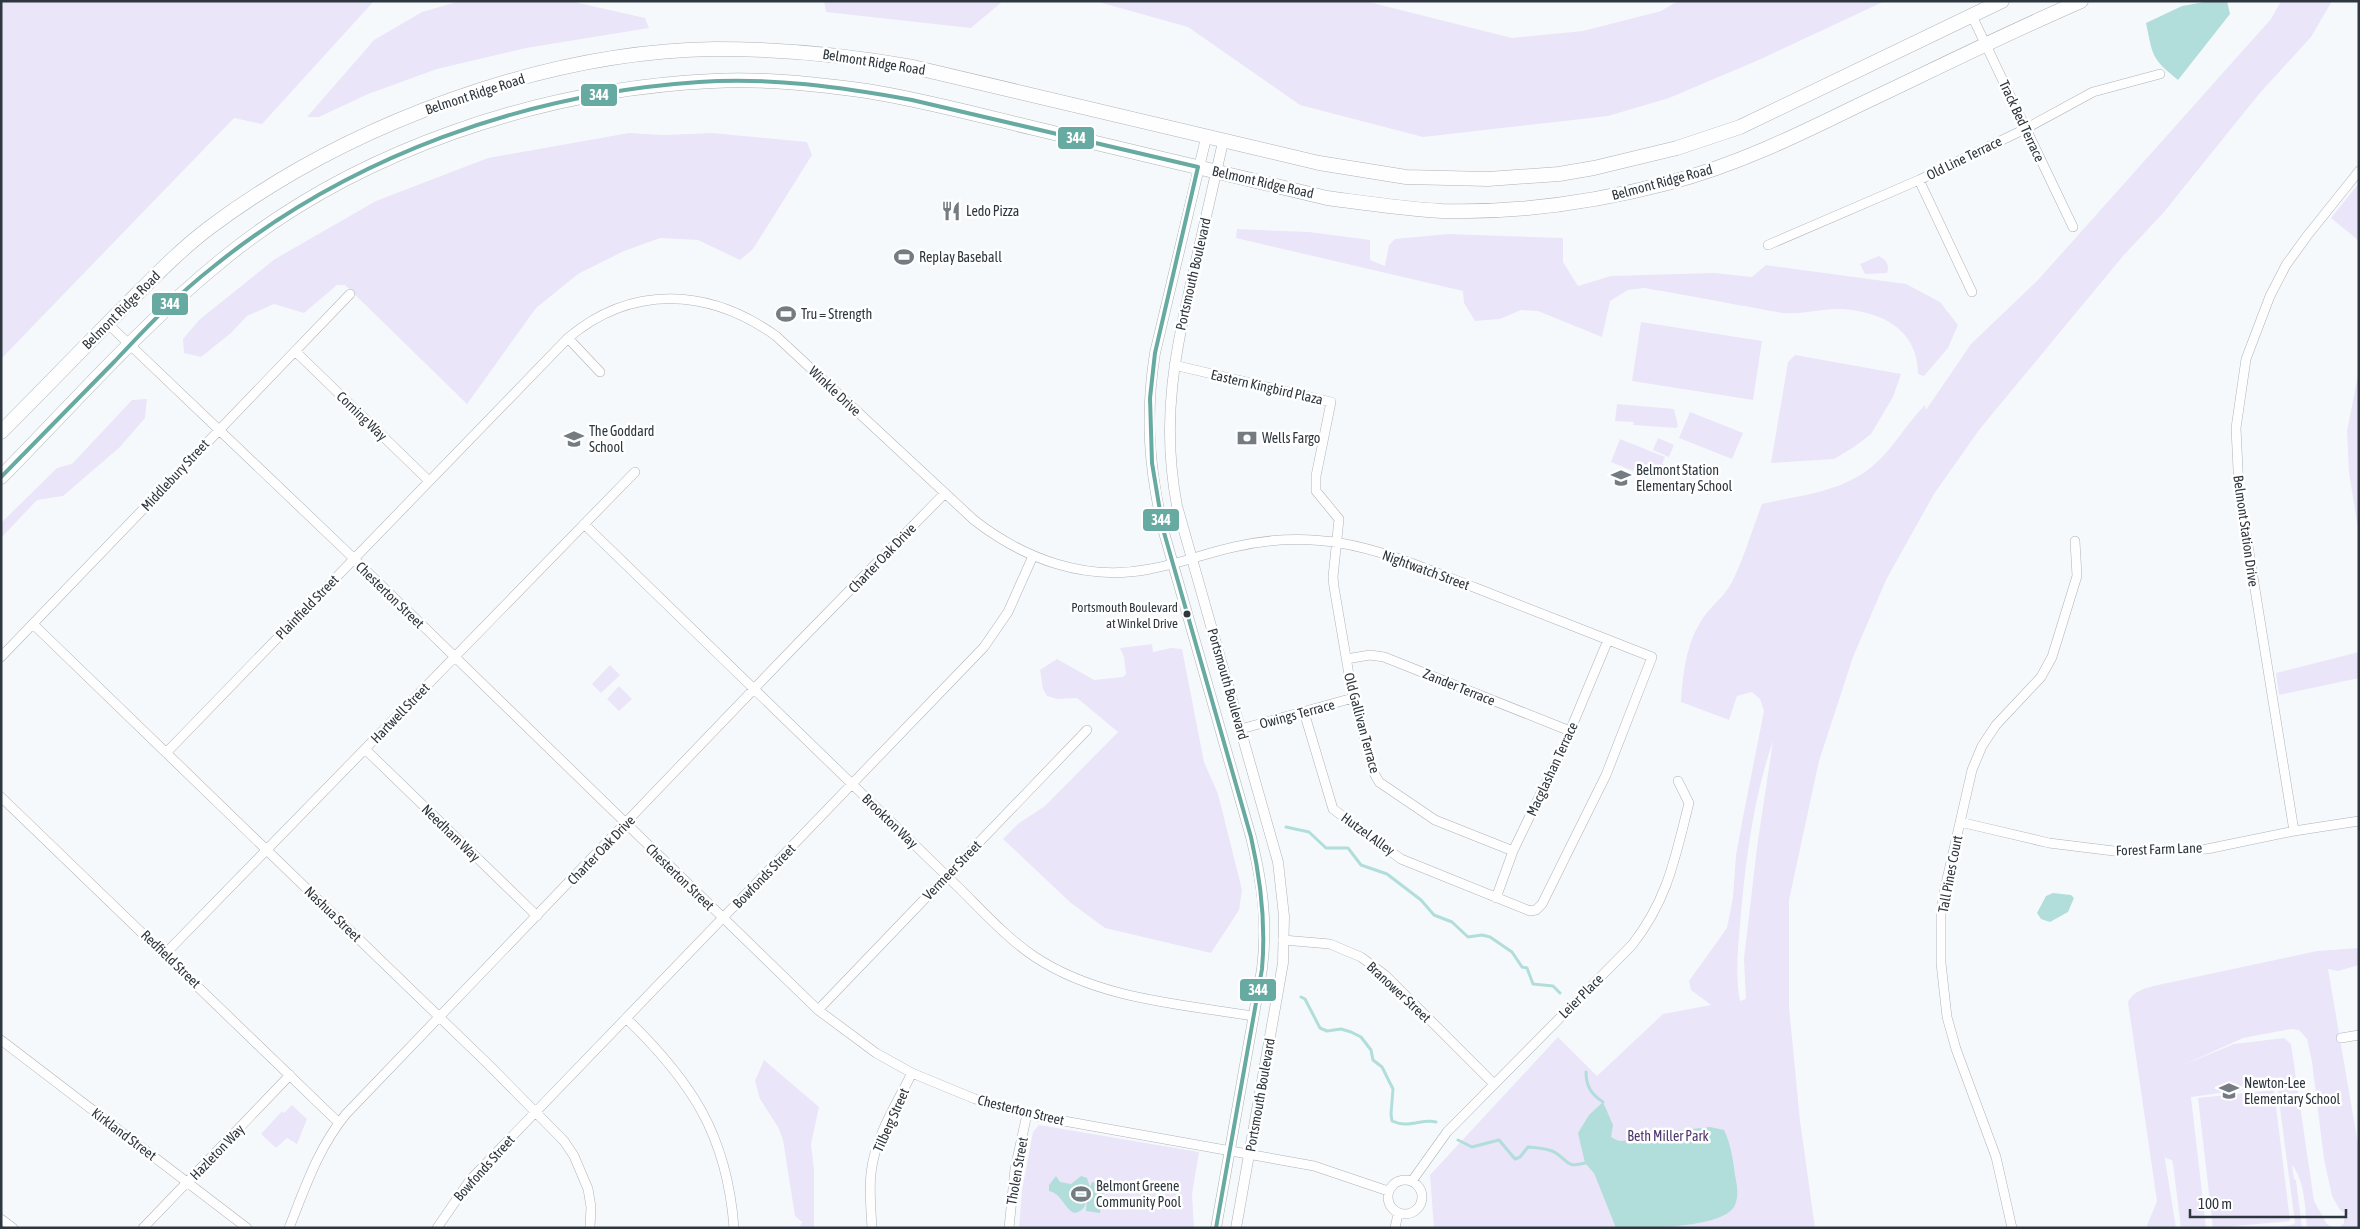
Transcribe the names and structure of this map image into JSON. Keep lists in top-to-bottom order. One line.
{"streets":{"main road":["Belmont Ridge Road"],"street":["Track Bed Terrace","Old Line Terrace","Portsmouth Boulevard","Eastern Kingbird Plaza","Winkle Drive","Corning Way","Middlebury Street","Belmont Station Drive","Charter Oak Drive","Nightwatch Street","Chesterton Street","Plainfield Street","Zander Terrace","Hartwell Street","Owings Terrace","Old Gallivan Terrace","Macglashan Terrace","Brookton Way","Needham Way","Hutzel Alley","Forest Farm Lane","Vermeer Street","Tall Pines Court","Bowfonds Street","Nashua Street","Redfield Street","Branower Street","Leier Place","Tilberg Street","Kirkland Street","Hazleton Way","Tholen Street"]},"crossings":[["Belmont Ridge Road","Track Bed Terrace"],["Belmont Ridge Road","Portsmouth Boulevard"],["Belmont Ridge Road","Chesterton Street"],["Track Bed Terrace","Old Line Terrace"],["Portsmouth Boulevard","Eastern Kingbird Plaza"],["Portsmouth Boulevard","Winkle Drive"],["Portsmouth Boulevard","Nightwatch Street"],["Portsmouth Boulevard","Chesterton Street"],["Portsmouth Boulevard","Owings Terrace"],["Portsmouth Boulevard","Brookton Way"],["Portsmouth Boulevard","Branower Street"],["Eastern Kingbird Plaza","Nightwatch Street"],["Eastern Kingbird Plaza","Old Gallivan Terrace"],["Winkle Drive","Charter Oak Drive"],["Winkle Drive","Nightwatch Street"],["Winkle Drive","Plainfield Street"],["Winkle Drive","Bowfonds Street"],["Corning Way","Middlebury Street"],["Corning Way","Plainfield Street"],["Middlebury Street","Chesterton Street"],["Middlebury Street","Nashua Street"],["Belmont Station Drive","Forest Farm Lane"],["Charter Oak Drive","Chesterton Street"],["Charter Oak Drive","Brookton Way"],["Charter Oak Drive","Needham Way"],["Charter Oak Drive","Nashua Street"],["Charter Oak Drive","Redfield Street"],["Nightwatch Street","Old Gallivan Terrace"],["Nightwatch Street","Macglashan Terrace"],["Nightwatch Street","Hutzel Alley"],["Chesterton Street","Plainfield Street"],["Chesterton Street","Hartwell Street"],["Chesterton Street","Vermeer Street"],["Chesterton Street","Bowfonds Street"],["Chesterton Street","Leier Place"],["Chesterton Street","Tilberg Street"],["Chesterton Street","Tholen Street"],["Plainfield Street","Nashua Street"],["Zander Terrace","Old Gallivan Terrace"],["Zander Terrace","Macglashan Terrace"],["Hartwell Street","Brookton Way"],["Hartwell Street","Needham Way"],["Hartwell Street","Nashua Street"],["Hartwell Street","Redfield Street"],["Owings Terrace","Old Gallivan Terrace"],["Owings Terrace","Hutzel Alley"],["Old Gallivan Terrace","Macglashan Terrace"],["Macglashan Terrace","Hutzel Alley"],["Brookton Way","Vermeer Street"],["Brookton Way","Bowfonds Street"],["Forest Farm Lane","Tall Pines Court"],["Bowfonds Street","Nashua Street"],["Redfield Street","Hazleton Way"],["Branower Street","Leier Place"],["Kirkland Street","Hazleton Way"]],"parks":["Beth Miller Park"],"places":{"restaurant":["Ledo Pizza"],"sports":["Replay Baseball","Tru = Strength","Belmont Greene Community Pool"],"bank":["Wells Fargo"],"school or university":["The Goddard School","Belmont Station Elementary School","Newton-Lee Elementary School"],"other":["Portsmouth Boulevard at Winkel Drive"]},"lines":["transit line 344"],"scale_bar":"100 m"}
